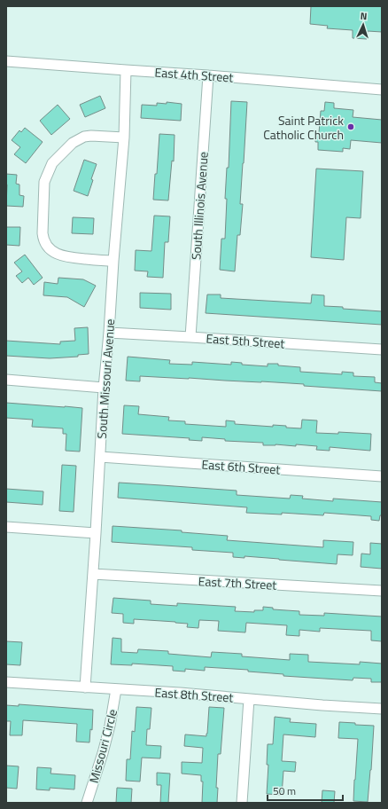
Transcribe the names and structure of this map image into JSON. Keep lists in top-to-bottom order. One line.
{"streets":{"street":["East 4th Street","South Illinois Avenue","East 5th Street","South Missouri Avenue","East 6th Street","East 7th Street","East 8th Street","Missouri Circle"]},"crossings":[["East 4th Street","South Illinois Avenue"],["East 4th Street","South Missouri Avenue"],["South Illinois Avenue","East 5th Street"],["East 5th Street","South Missouri Avenue"],["South Missouri Avenue","East 6th Street"],["South Missouri Avenue","East 7th Street"],["South Missouri Avenue","East 8th Street"],["East 8th Street","Missouri Circle"]],"places":["Saint Patrick Catholic Church"],"scale_bar":"50 m","north":"top"}
